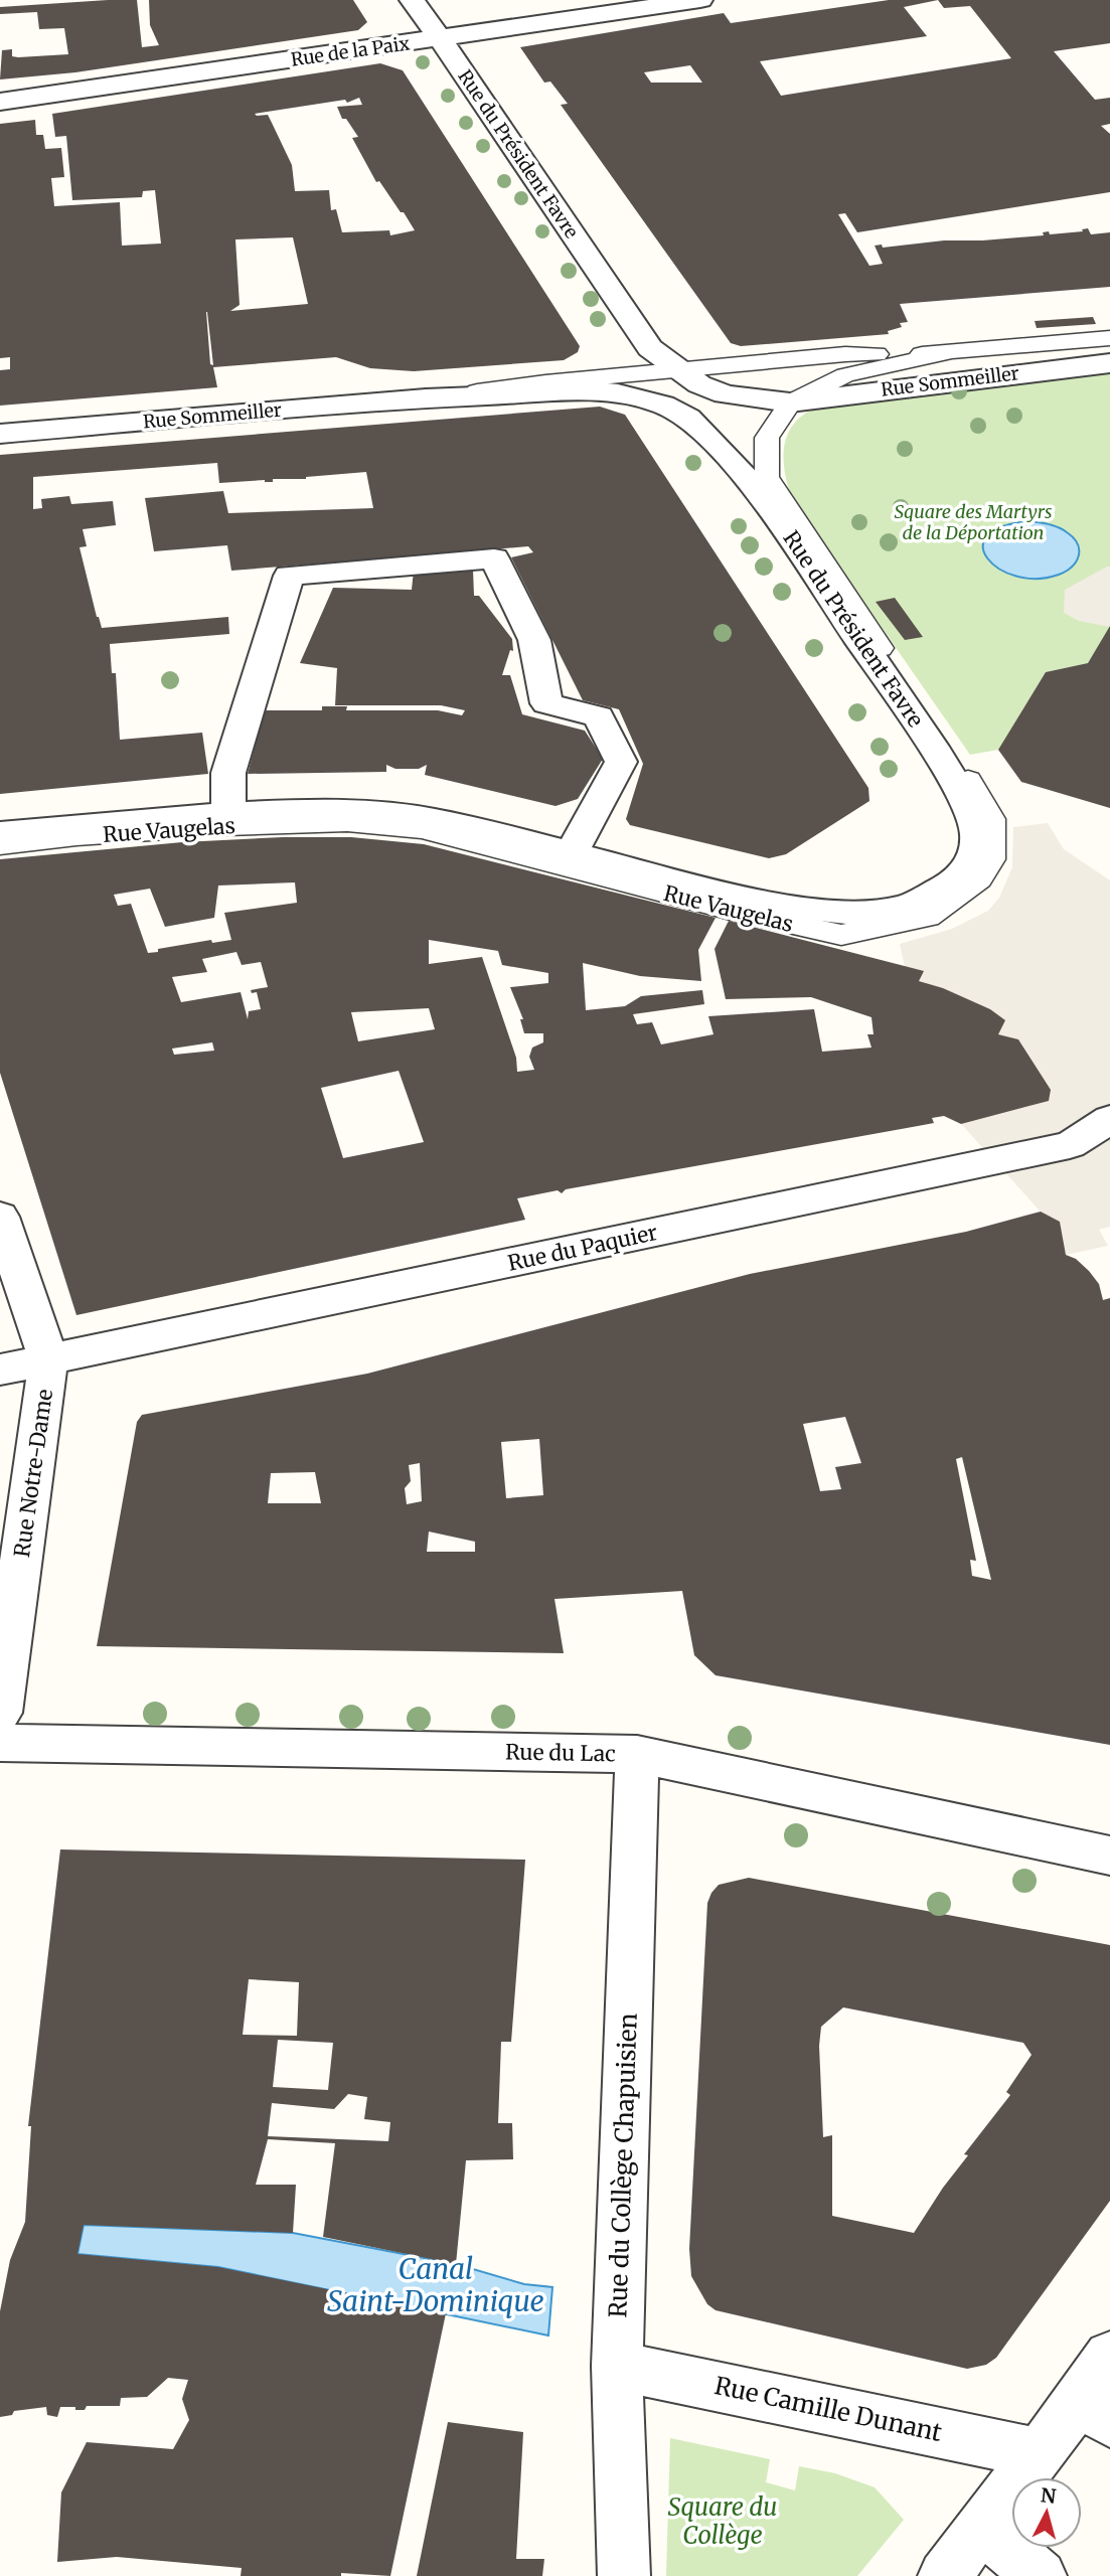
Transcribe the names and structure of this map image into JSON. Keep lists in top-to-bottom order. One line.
{"streets":{"street":["Rue de la Paix","Rue du Président Favre","Rue Sommeiller","Rue Vaugelas","Rue du Paquier","Rue Notre-Dame","Rue du Lac","Rue du Collège Chapuisien","Rue Camille Dunant"]},"crossings":[["Rue de la Paix","Rue du Président Favre"],["Rue du Président Favre","Rue Sommeiller"],["Rue du Président Favre","Rue Vaugelas"],["Rue Sommeiller","Rue Vaugelas"],["Rue du Paquier","Rue Notre-Dame"],["Rue du Lac","Rue du Collège Chapuisien"],["Rue du Collège Chapuisien","Rue Camille Dunant"]],"water":["Canal Saint-Dominique"],"parks":["Square des Martyrs de la Déportation","Square du Collège"],"north":"top"}
